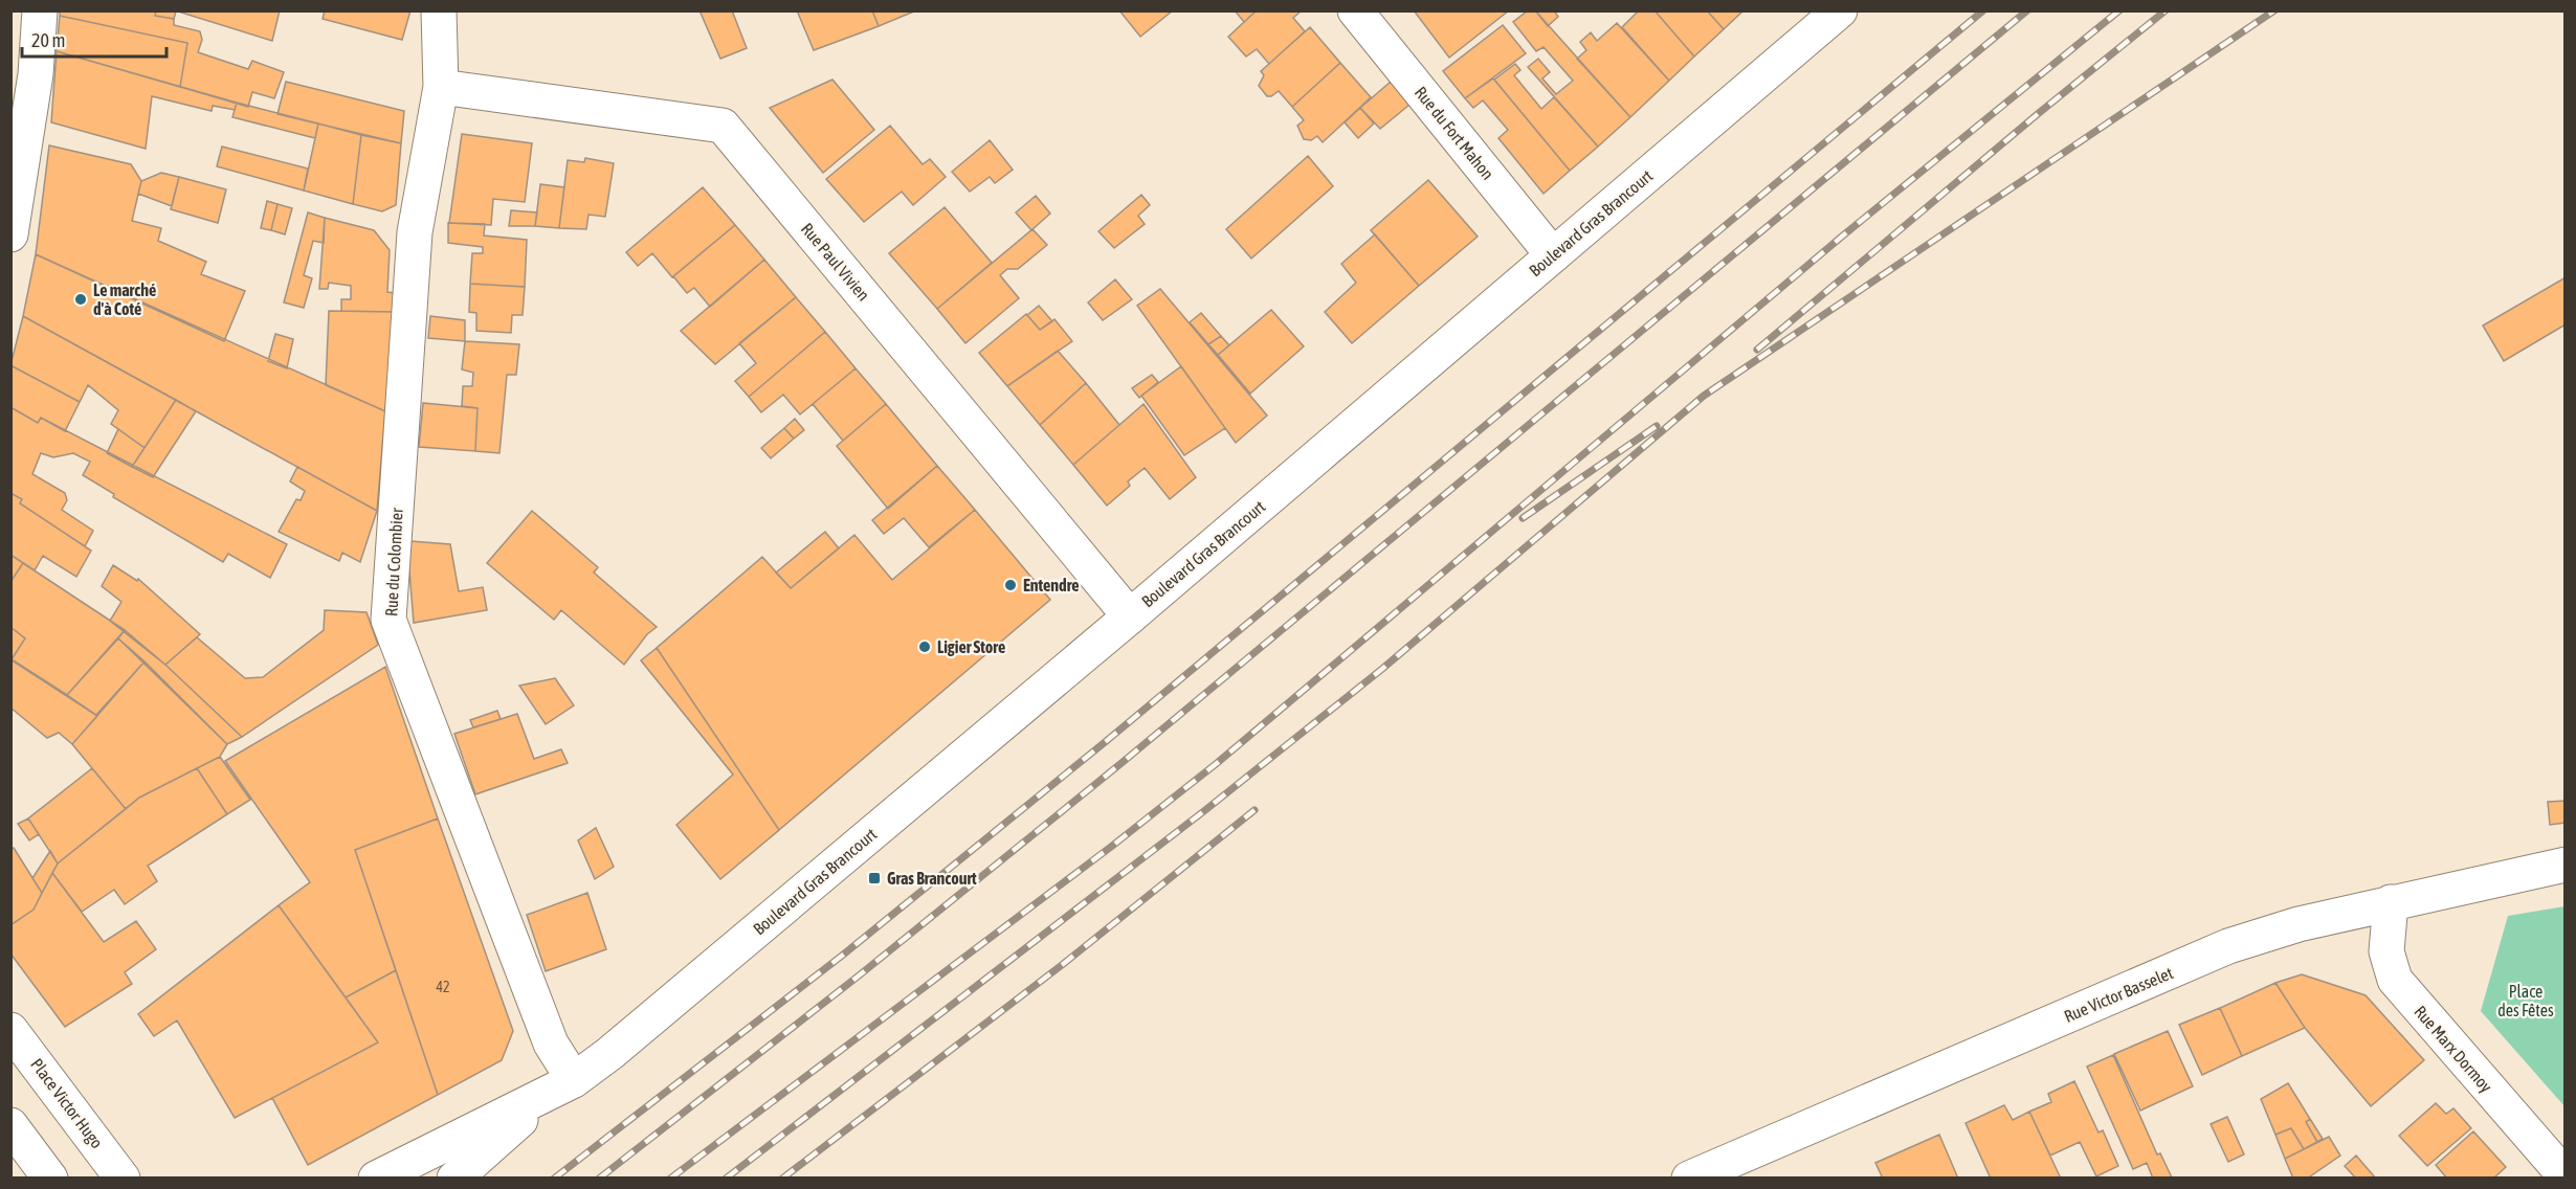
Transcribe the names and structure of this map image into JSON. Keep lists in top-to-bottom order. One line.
{"streets":{"street":["Rue du Fort Mahon","Boulevard Gras Brancourt","Rue Paul Vivien","Rue du Colombier","Rue Victor Basselet","Rue Marx Dormoy","Place Victor Hugo"]},"crossings":[["Rue du Fort Mahon","Boulevard Gras Brancourt"],["Boulevard Gras Brancourt","Rue Paul Vivien"],["Boulevard Gras Brancourt","Rue du Colombier"],["Rue Paul Vivien","Rue du Colombier"],["Rue Victor Basselet","Rue Marx Dormoy"]],"parks":["Place des Fêtes"],"places":{"other":["Le marché d'à Coté","Entendre","Ligier Store"],"transit":["Gras Brancourt"]},"house_numbers":["42"],"scale_bar":"20 m"}
